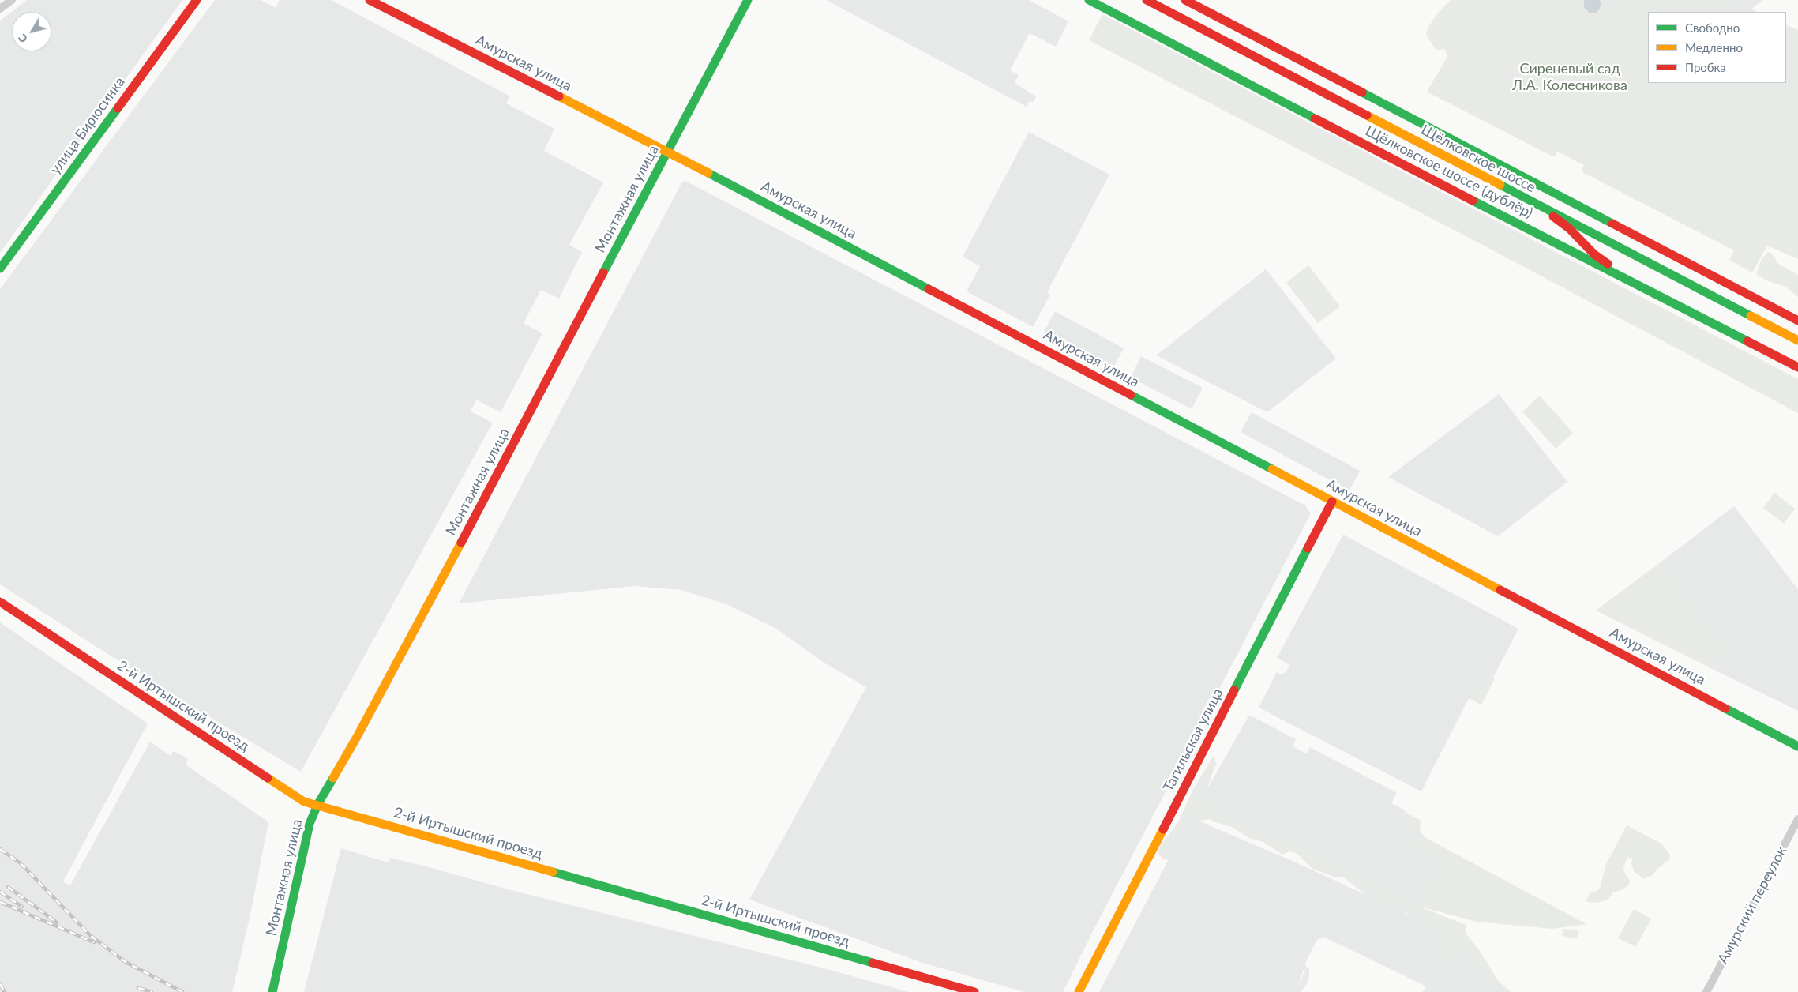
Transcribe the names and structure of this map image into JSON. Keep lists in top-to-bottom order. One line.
{"streets":{"street":["Амурская улица","улица Бирюсинка","Щёлковское шоссе","Щёлковское шоссе (дублёр)","Монтажная улица","2-й Иртышский проезд","Тагильская улица","Амурский переулок"]},"crossings":[["Амурская улица","Монтажная улица"],["Амурская улица","Тагильская улица"],["Монтажная улица","2-й Иртышский проезд"]],"parks":["Сиреневый сад Л.А. Колесникова"],"legend":["Свободно","Медленно","Пробка"],"north":"bottom left"}
